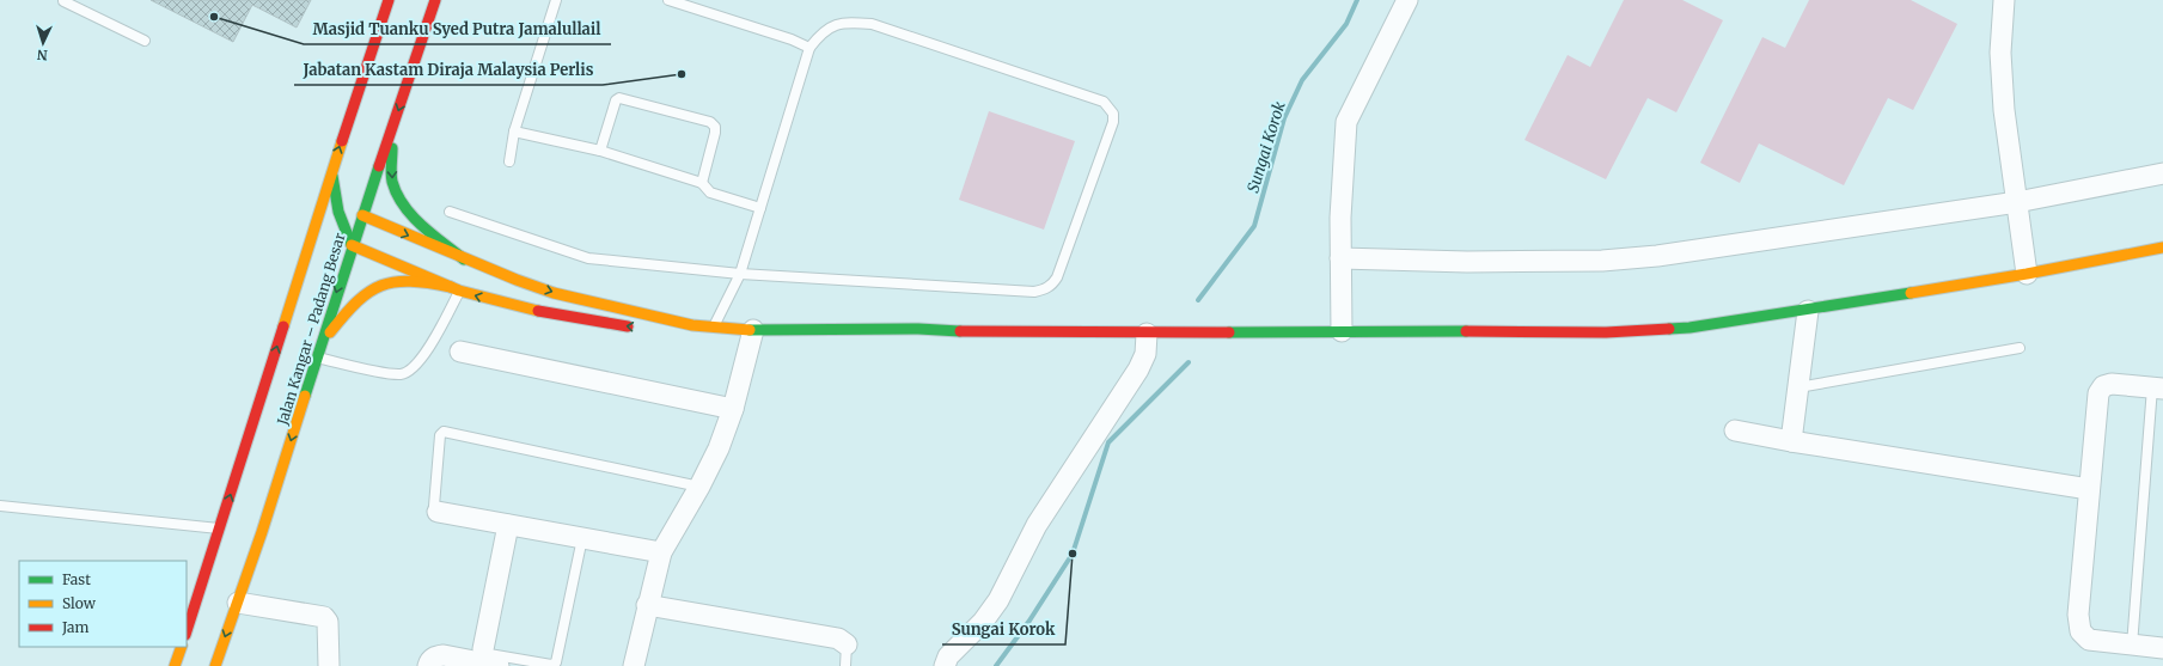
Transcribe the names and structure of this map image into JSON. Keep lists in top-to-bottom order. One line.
{"streets":{"main road":["Jalan Kangar – Padang Besar"]},"water":["Sungai Korok"],"places":["Masjid Tuanku Syed Putra Jamalullail","Jabatan Kastam Diraja Malaysia Perlis","Sungai Korok"],"legend":["Fast","Slow","Jam"],"north":"bottom"}
